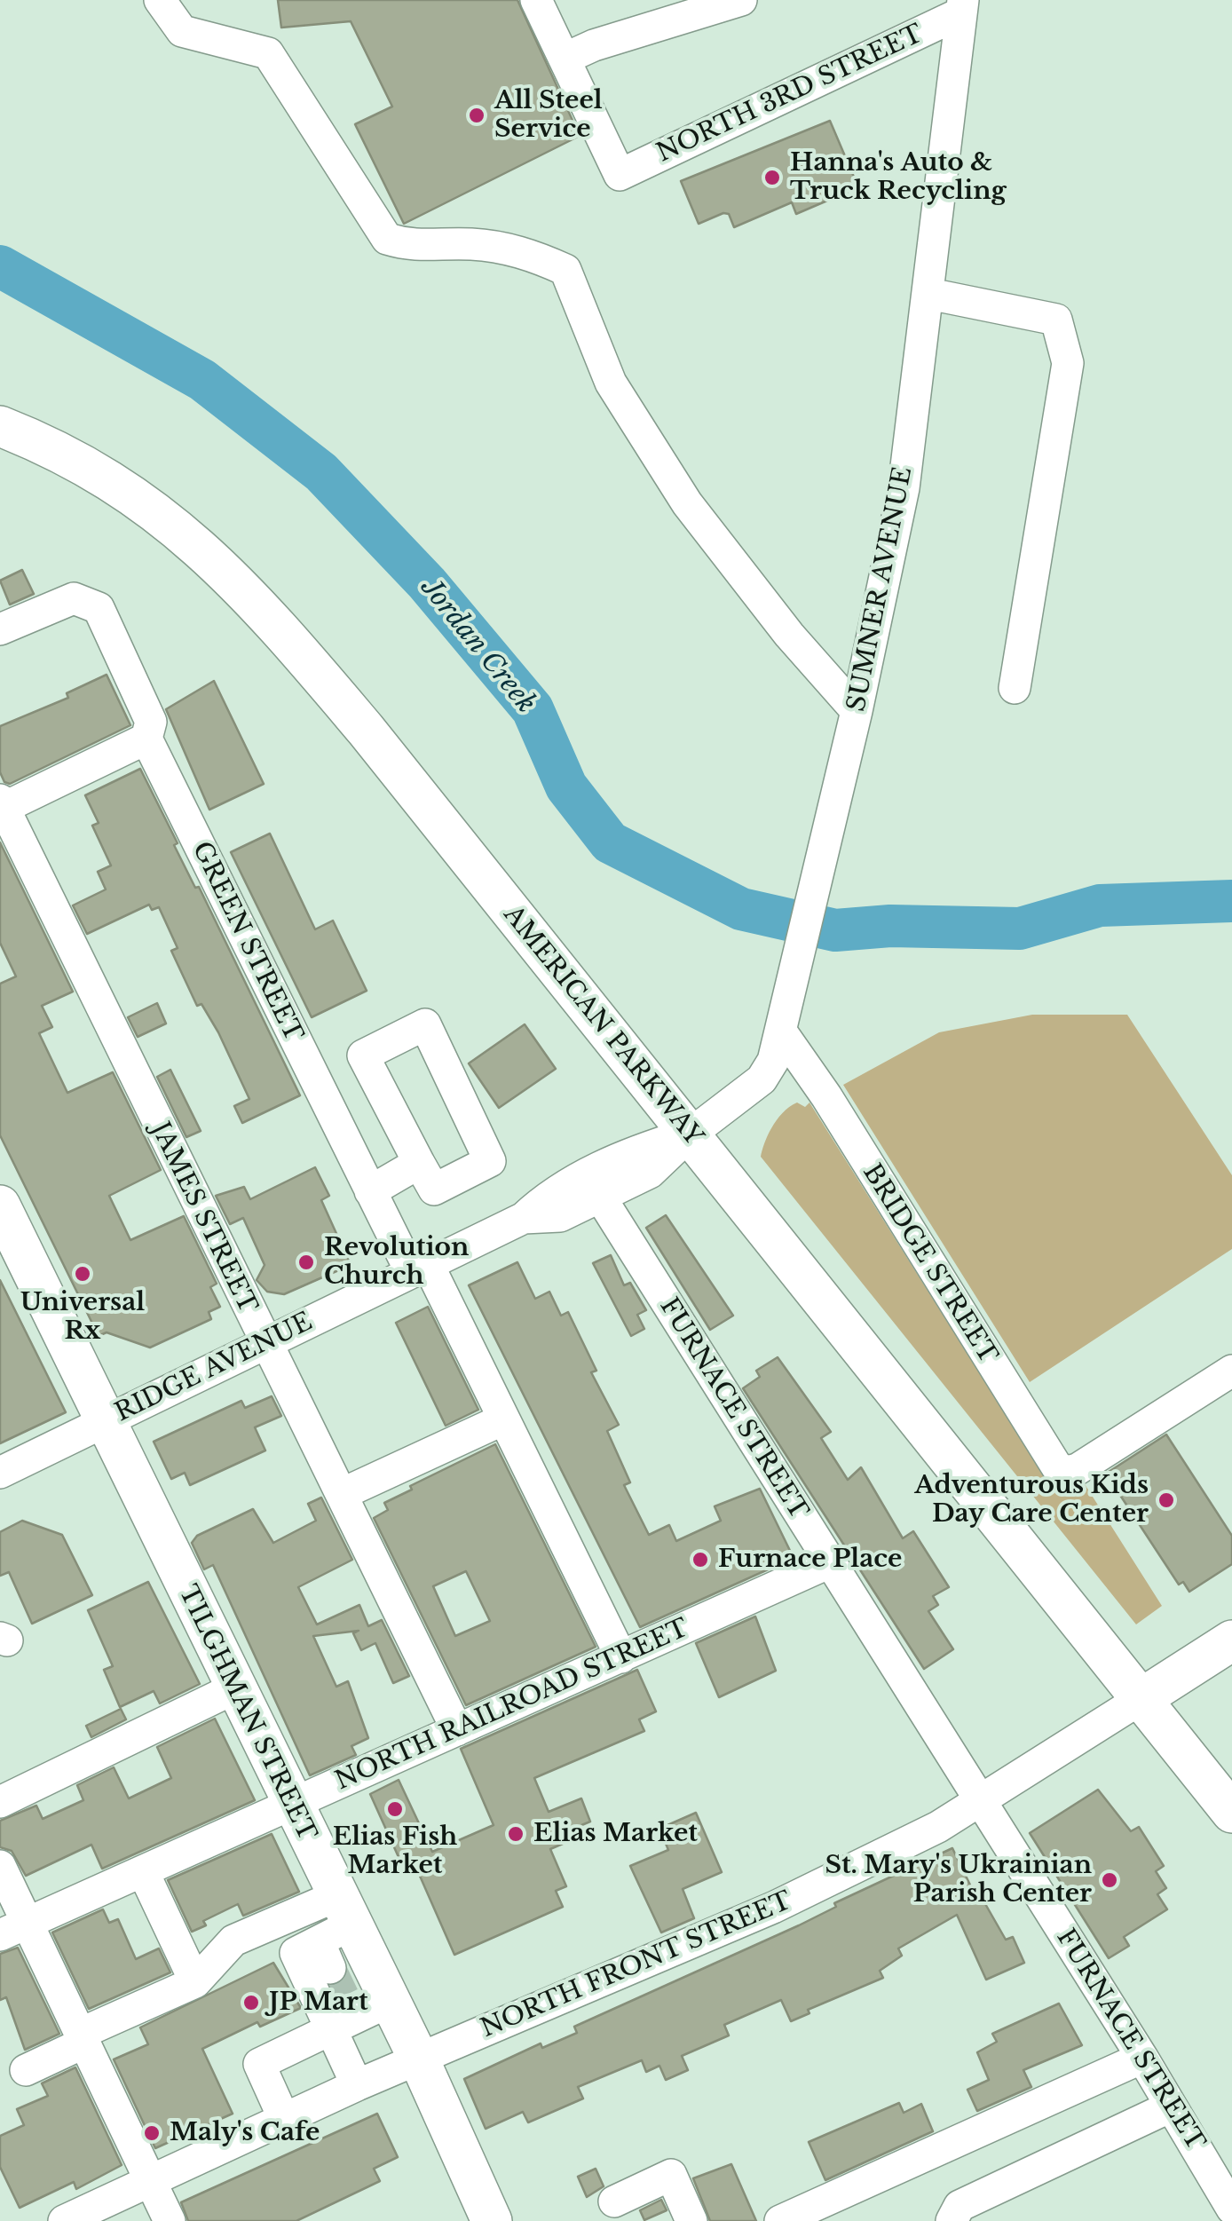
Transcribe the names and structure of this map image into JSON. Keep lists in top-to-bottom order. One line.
{"streets":{"main road":["AMERICAN PARKWAY","TILGHMAN STREET","NORTH FRONT STREET"],"street":["NORTH 3RD STREET","SUMNER AVENUE","GREEN STREET","JAMES STREET","BRIDGE STREET","RIDGE AVENUE","FURNACE STREET","NORTH RAILROAD STREET"]},"crossings":[["NORTH 3RD STREET","SUMNER AVENUE"],["SUMNER AVENUE","AMERICAN PARKWAY"],["SUMNER AVENUE","BRIDGE STREET"],["SUMNER AVENUE","RIDGE AVENUE"],["GREEN STREET","RIDGE AVENUE"],["GREEN STREET","NORTH RAILROAD STREET"],["AMERICAN PARKWAY","RIDGE AVENUE"],["AMERICAN PARKWAY","NORTH FRONT STREET"],["JAMES STREET","RIDGE AVENUE"],["JAMES STREET","NORTH RAILROAD STREET"],["RIDGE AVENUE","FURNACE STREET"],["RIDGE AVENUE","TILGHMAN STREET"],["FURNACE STREET","NORTH RAILROAD STREET"],["FURNACE STREET","NORTH FRONT STREET"],["NORTH RAILROAD STREET","TILGHMAN STREET"],["TILGHMAN STREET","NORTH FRONT STREET"]],"water":["Jordan Creek"],"places":["All Steel Service","Hanna's Auto & Truck Recycling","Revolution Church","Universal Rx","Adventurous Kids Day Care Center","Furnace Place","Elias Fish Market","Elias Market","St. Mary's Ukrainian Parish Center","JP Mart","Maly's Cafe"]}
